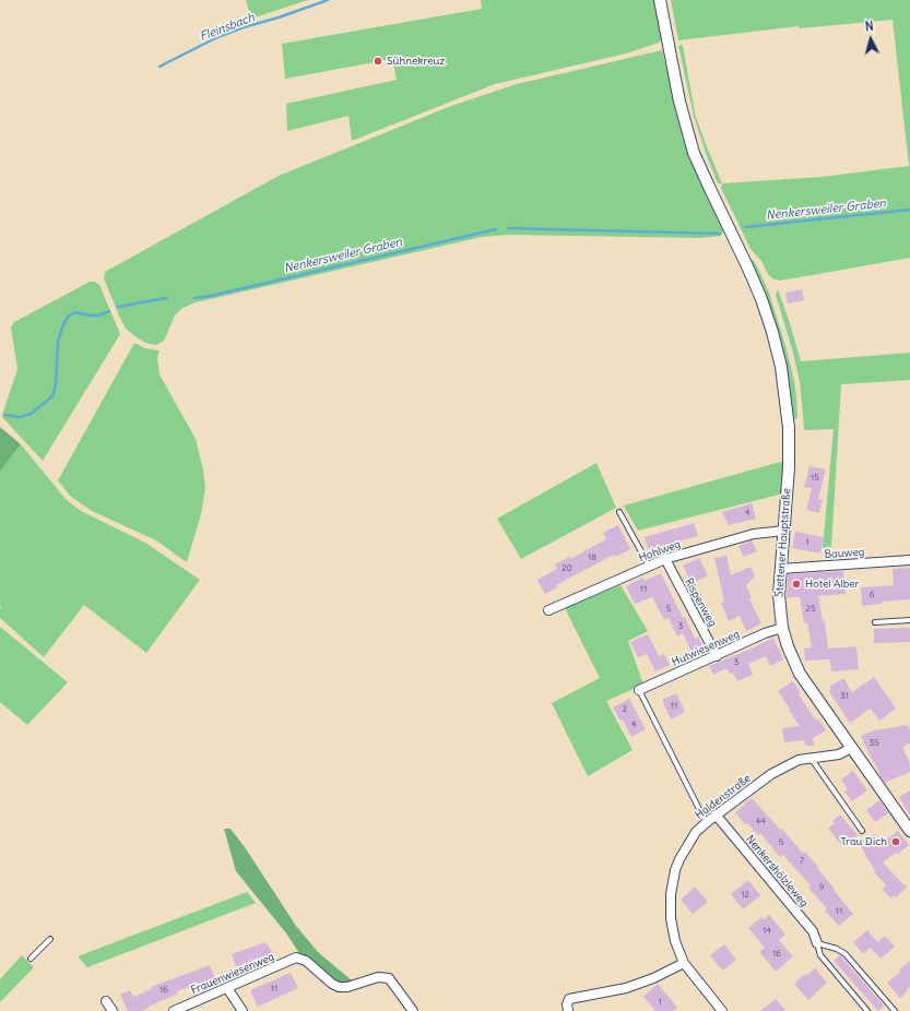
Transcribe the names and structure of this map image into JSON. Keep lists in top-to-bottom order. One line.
{"streets":{"street":["Stettener Hauptstraße","Hohlweg","Bauweg","Rispenweg","Hutwiesenweg","Haldenstraße","Nenkershölzleweg","Frauenwiesenweg"]},"crossings":[["Stettener Hauptstraße","Hohlweg"],["Stettener Hauptstraße","Bauweg"],["Stettener Hauptstraße","Hutwiesenweg"],["Stettener Hauptstraße","Haldenstraße"],["Hohlweg","Rispenweg"],["Rispenweg","Hutwiesenweg"],["Haldenstraße","Nenkershölzleweg"]],"water":["Fleinsbach","Nenkersweiler Graben"],"places":["Sühnekreuz","Hotel Alber","Trau Dich"],"house_numbers":["15","4","1","18","20","11","6","5","25","3","3","31","11","2","4","35","44","5","7","9","12","11","14","16","11","16","1"],"north":"top"}
